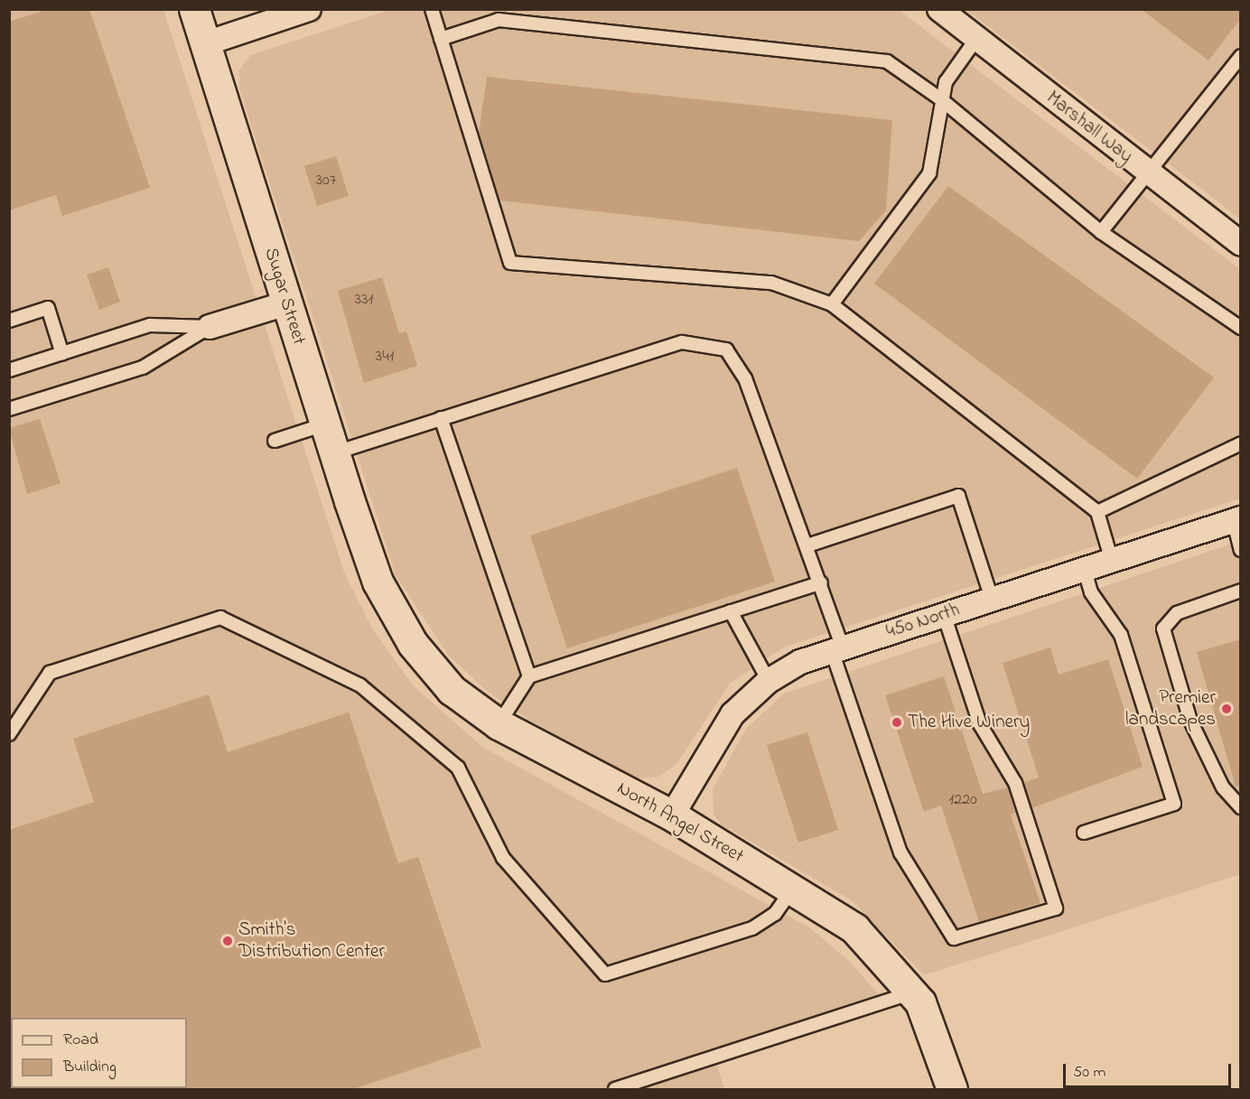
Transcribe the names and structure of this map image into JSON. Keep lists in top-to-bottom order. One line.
{"streets":{"street":["Marshall Way","Sugar Street","450 North","North Angel Street"]},"crossings":[["Sugar Street","North Angel Street"],["450 North","North Angel Street"]],"places":["Premier landscapes","The Hive Winery","Smith's Distribution Center"],"house_numbers":["307","331","341","1220"],"legend":["Road","Building"],"scale_bar":"50 m"}
